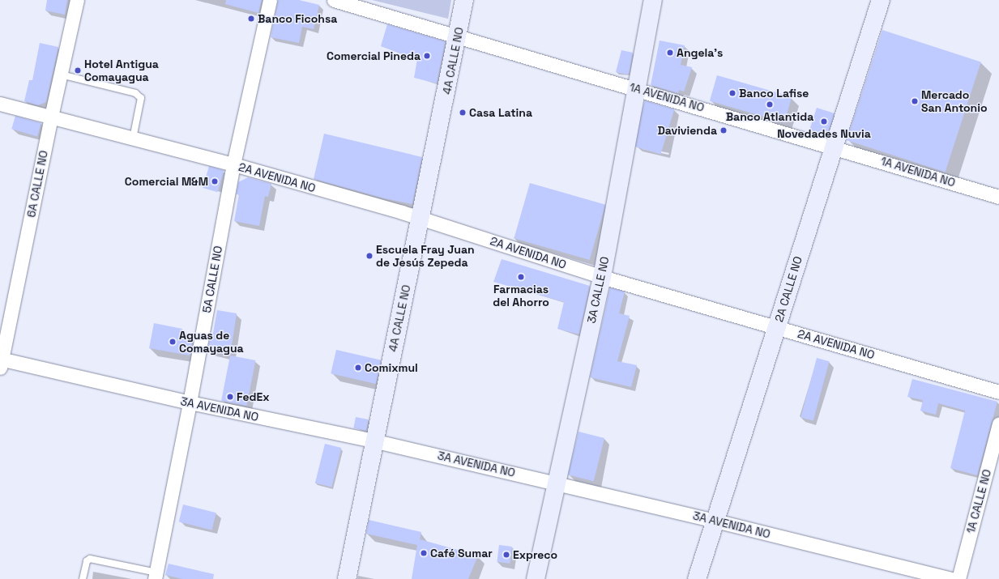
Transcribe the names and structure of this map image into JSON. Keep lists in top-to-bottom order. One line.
{"streets":{"street":["4A CALLE NO","1A AVENIDA NO","2A AVENIDA NO","6A CALLE NO","5A CALLE NO","2A CALLE NO","3A CALLE NO","3A AVENIDA NO","1A CALLE NO"]},"crossings":[["4A CALLE NO","1A AVENIDA NO"],["4A CALLE NO","2A AVENIDA NO"],["4A CALLE NO","3A AVENIDA NO"],["1A AVENIDA NO","2A CALLE NO"],["1A AVENIDA NO","3A CALLE NO"],["2A AVENIDA NO","6A CALLE NO"],["2A AVENIDA NO","5A CALLE NO"],["2A AVENIDA NO","2A CALLE NO"],["2A AVENIDA NO","3A CALLE NO"],["6A CALLE NO","3A AVENIDA NO"],["5A CALLE NO","3A AVENIDA NO"],["2A CALLE NO","3A AVENIDA NO"],["3A CALLE NO","3A AVENIDA NO"]],"places":["Banco Ficohsa","Angela's","Comercial Pineda","Hotel Antigua Comayagua","Banco Lafise","Mercado San Antonio","Banco Atlantida","Casa Latina","Novedades Nuvia","Davivienda","Comercial M&M","Escuela Fray Juan de Jesús Zepeda","Farmacias del Ahorro","Aguas de Comayagua","Comixmul","FedEx","Café Sumar","Expreco"]}
